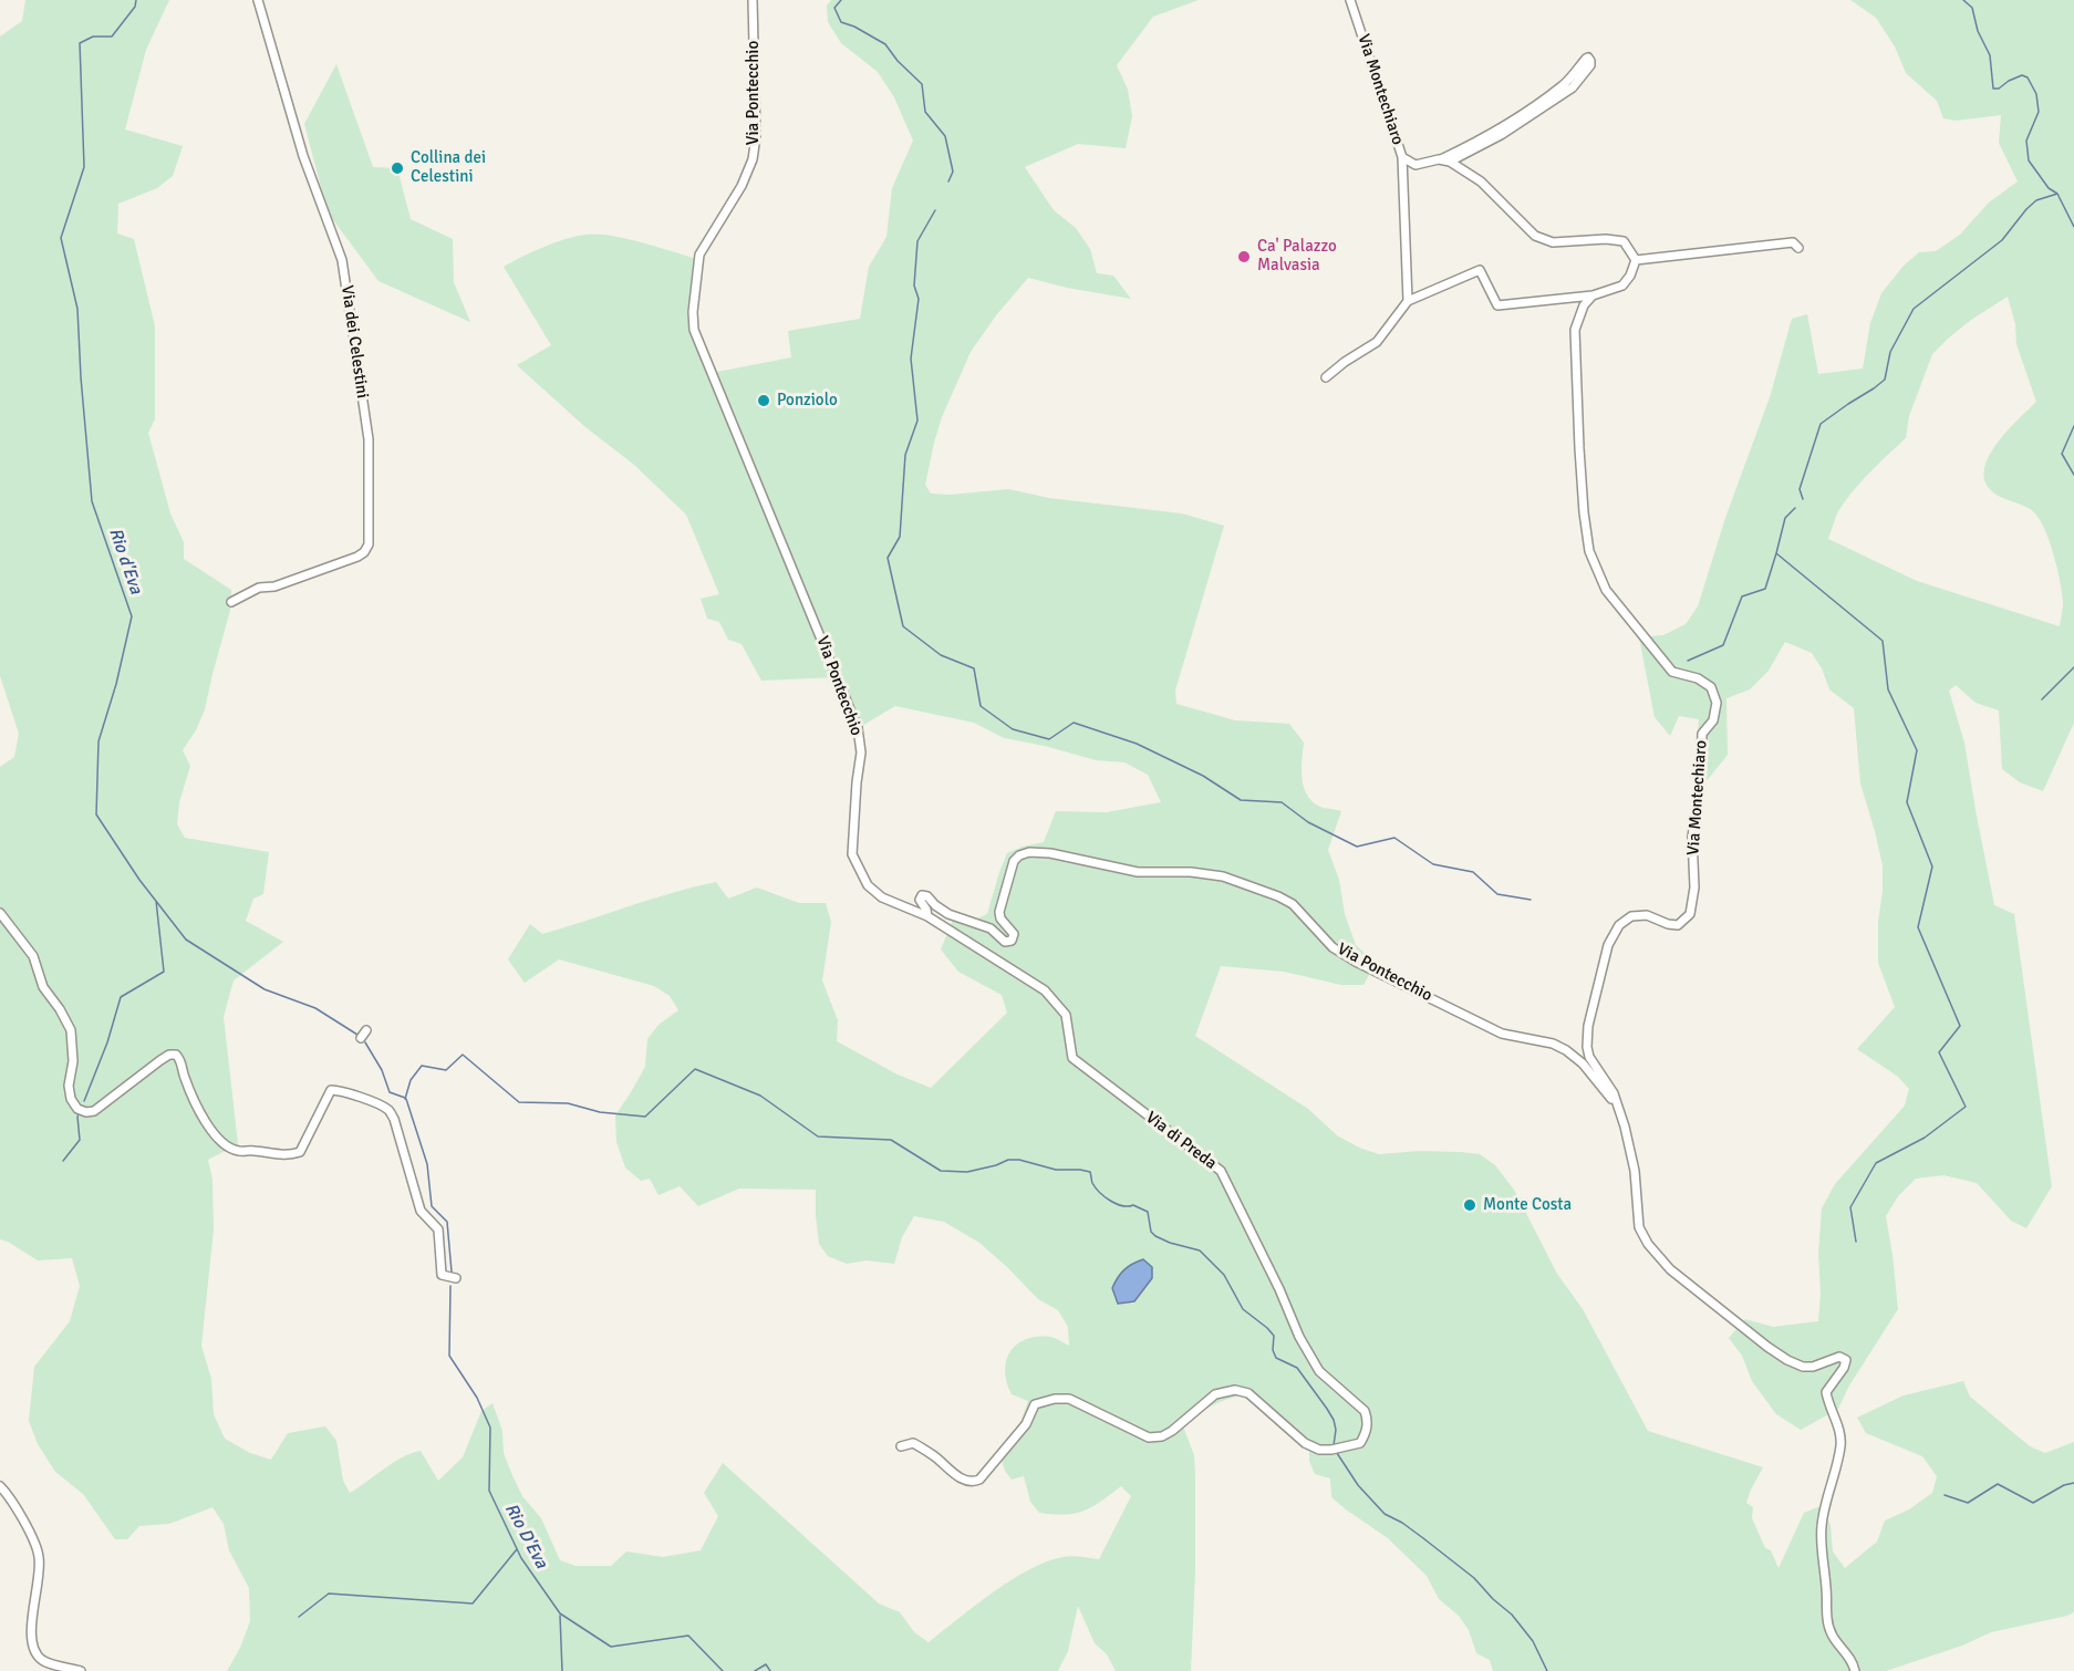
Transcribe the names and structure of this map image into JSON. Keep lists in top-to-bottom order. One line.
{"streets":{"street":["Via Montechiaro","Via Pontecchio","Via dei Celestini","Via di Preda"]},"crossings":[["Via Montechiaro","Via Pontecchio"],["Via Pontecchio","Via di Preda"]],"water":["Rio d'Eva","Rio D'Eva"],"places":["Collina dei Celestini","Ca' Palazzo Malvasia","Ponziolo","Monte Costa"]}
